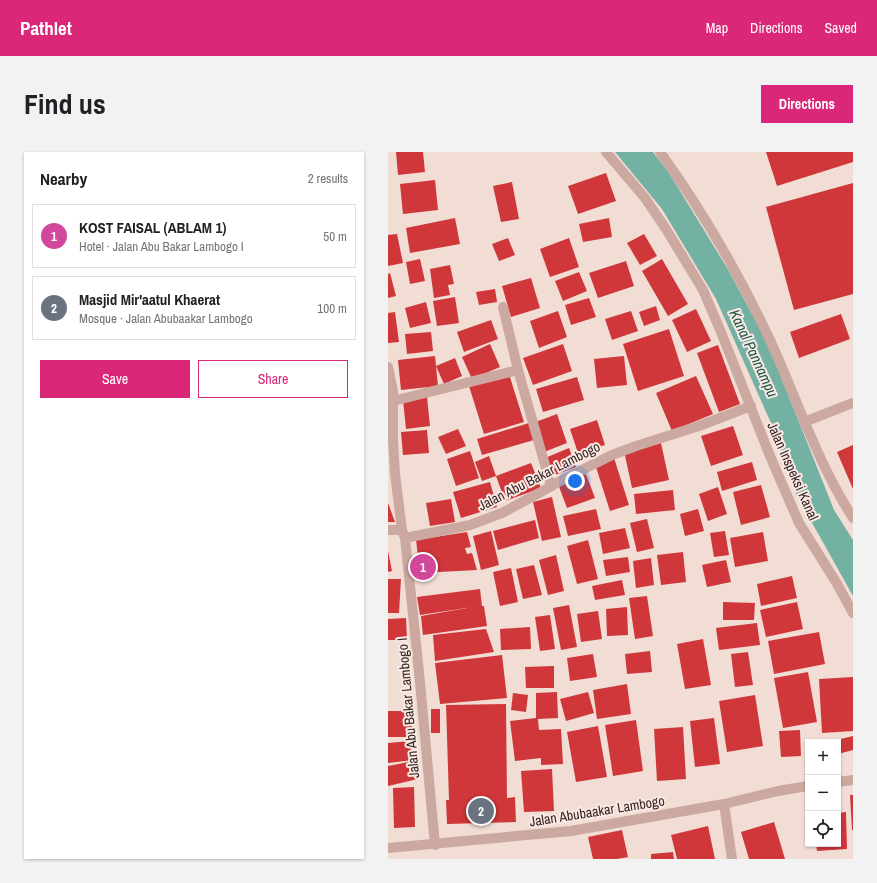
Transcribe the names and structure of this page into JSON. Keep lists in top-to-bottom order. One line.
{"streets":{"street":["Jalan Inspeksi Kanal","Jalan Abu Bakar Lambogo","Jalan Abu Bakar Lambogo I","Jalan Abubaakar Lambogo"]},"crossings":[["Jalan Inspeksi Kanal","Jalan Abu Bakar Lambogo"],["Jalan Abu Bakar Lambogo","Jalan Abu Bakar Lambogo I"],["Jalan Abu Bakar Lambogo I","Jalan Abubaakar Lambogo"]],"water":["Kanal Pannampu"],"page":{"header":"Pathlet","nav":["Map","Directions","Saved"],"title":"Find us","buttons":["Directions",["Save","Share"]],"heading":["Nearby","2 results"],"list":[{"mark":"1","name":"KOST FAISAL (ABLAM 1)","note":"Hotel · Jalan Abu Bakar Lambogo I","value":"50 m"},{"mark":"2","name":"Masjid Mir'aatul Khaerat","note":"Mosque · Jalan Abubaakar Lambogo","value":"100 m"}],"pins":["1","2"],"map_buttons":["+","−"]}}
